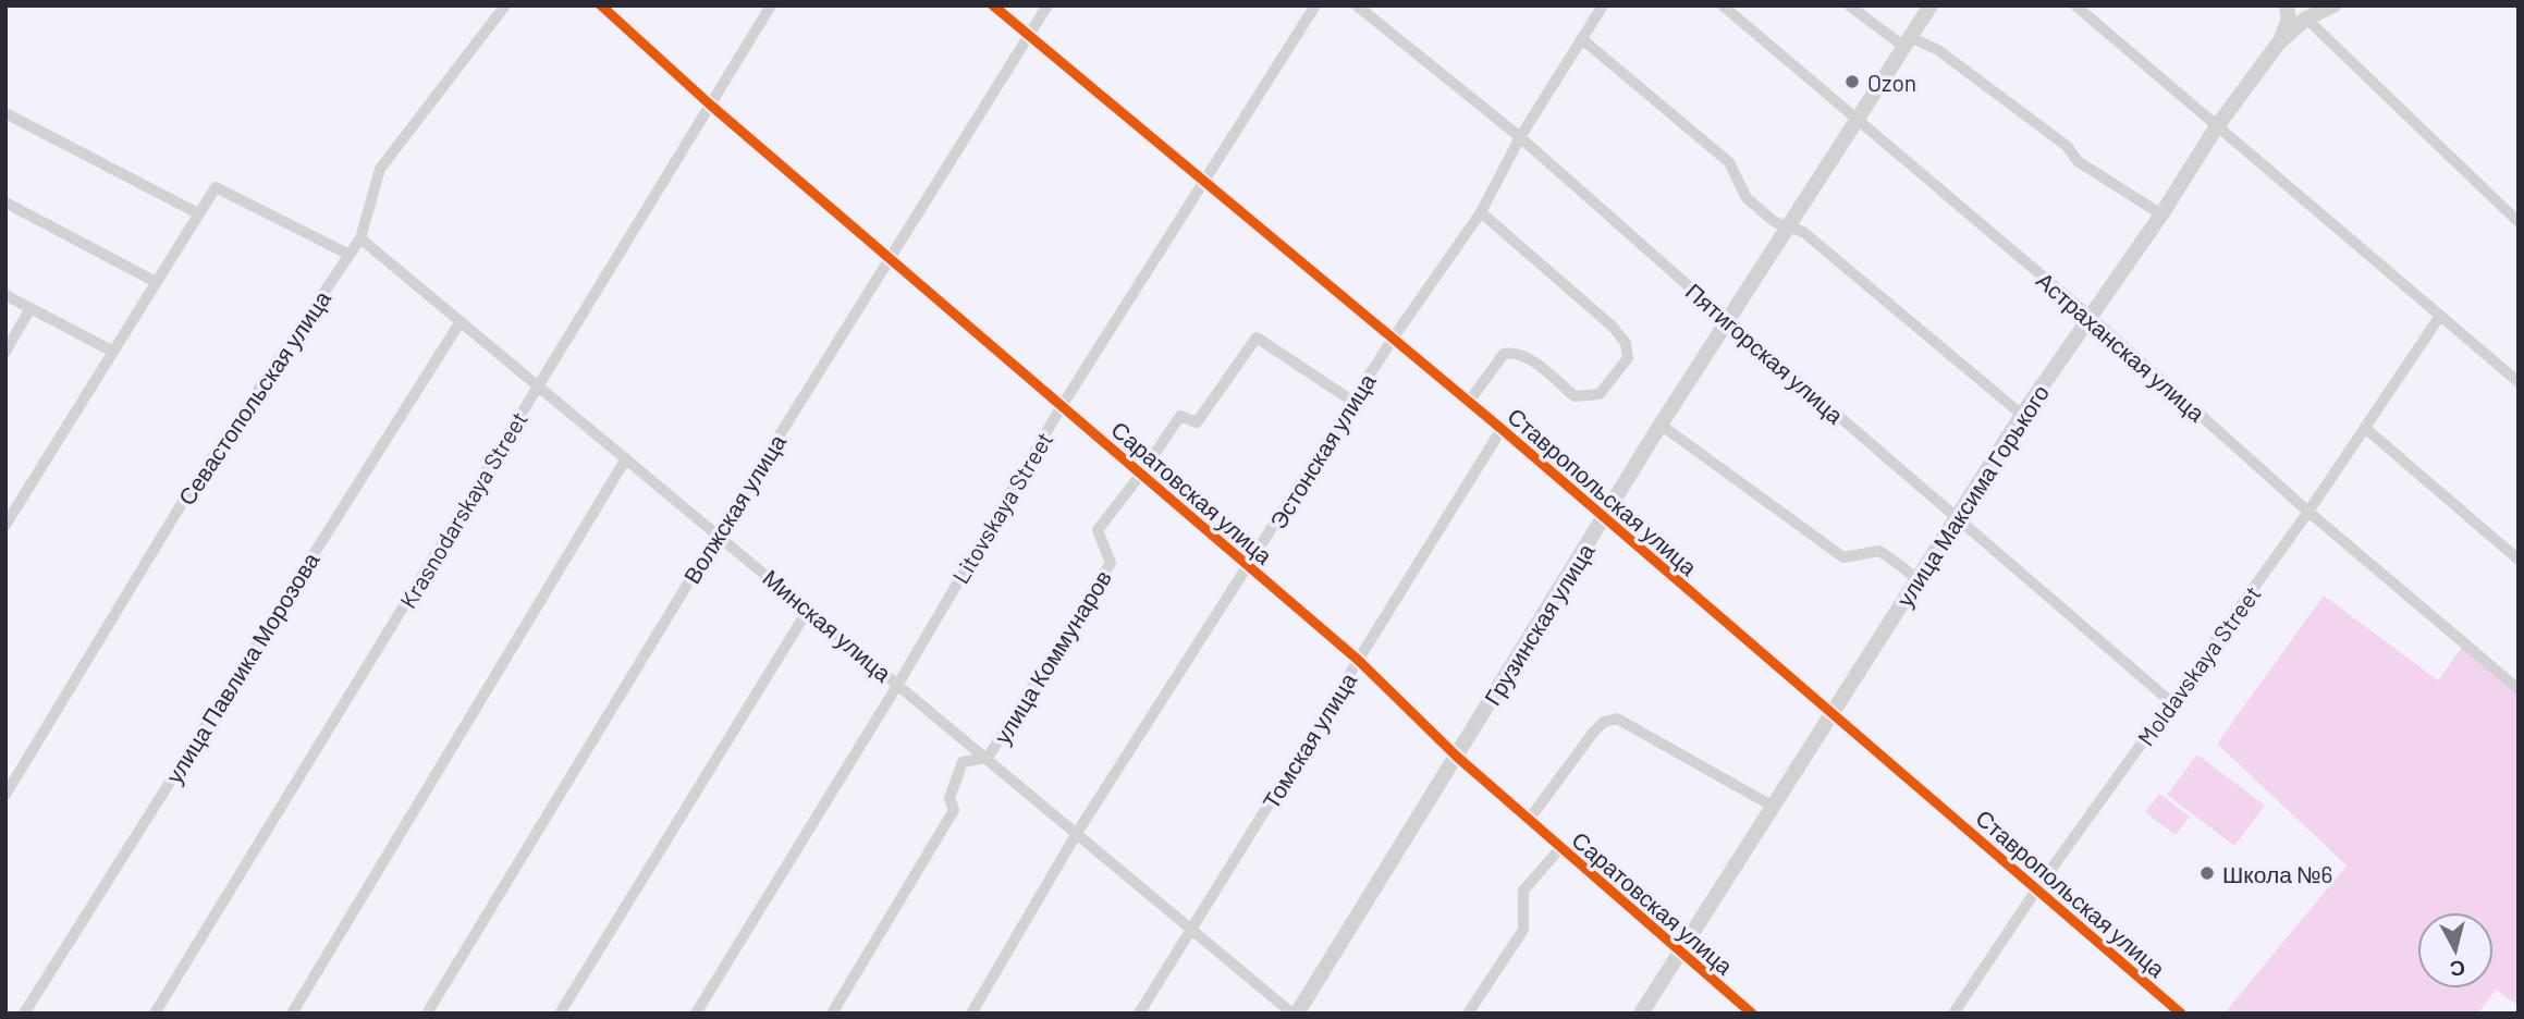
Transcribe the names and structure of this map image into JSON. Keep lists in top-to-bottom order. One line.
{"streets":{"main road":["улица Максима Горького","Грузинская улица"],"street":["Астраханская улица","Пятигорская улица","Севастопольская улица","Эстонская улица","Ставропольская улица","Саратовская улица","Litovskaya Street","Волжская улица","Krasnodarskaya Street","Минская улица","улица Коммунаров","Moldavskaya Street","улица Павлика Морозова","Томская улица"]},"crossings":[["Астраханская улица","улица Максима Горького"],["Астраханская улица","Грузинская улица"],["Астраханская улица","Moldavskaya Street"],["Пятигорская улица","Эстонская улица"],["Пятигорская улица","улица Максима Горького"],["Пятигорская улица","Грузинская улица"],["Пятигорская улица","Moldavskaya Street"],["Севастопольская улица","Минская улица"],["Эстонская улица","Ставропольская улица"],["Эстонская улица","Саратовская улица"],["Эстонская улица","Минская улица"],["Эстонская улица","улица Коммунаров"],["Ставропольская улица","улица Максима Горького"],["Ставропольская улица","Litovskaya Street"],["Ставропольская улица","Волжская улица"],["Ставропольская улица","Грузинская улица"],["Ставропольская улица","Moldavskaya Street"],["Ставропольская улица","Томская улица"],["Саратовская улица","улица Максима Горького"],["Саратовская улица","Litovskaya Street"],["Саратовская улица","Волжская улица"],["Саратовская улица","Krasnodarskaya Street"],["Саратовская улица","Грузинская улица"],["Саратовская улица","улица Коммунаров"],["Саратовская улица","Томская улица"],["Litovskaya Street","Минская улица"],["Волжская улица","Минская улица"],["Krasnodarskaya Street","Минская улица"],["Грузинская улица","Минская улица"],["Минская улица","улица Коммунаров"],["Минская улица","улица Павлика Морозова"],["Минская улица","Томская улица"]],"places":["Ozon","Школа №6"],"north":"bottom"}
